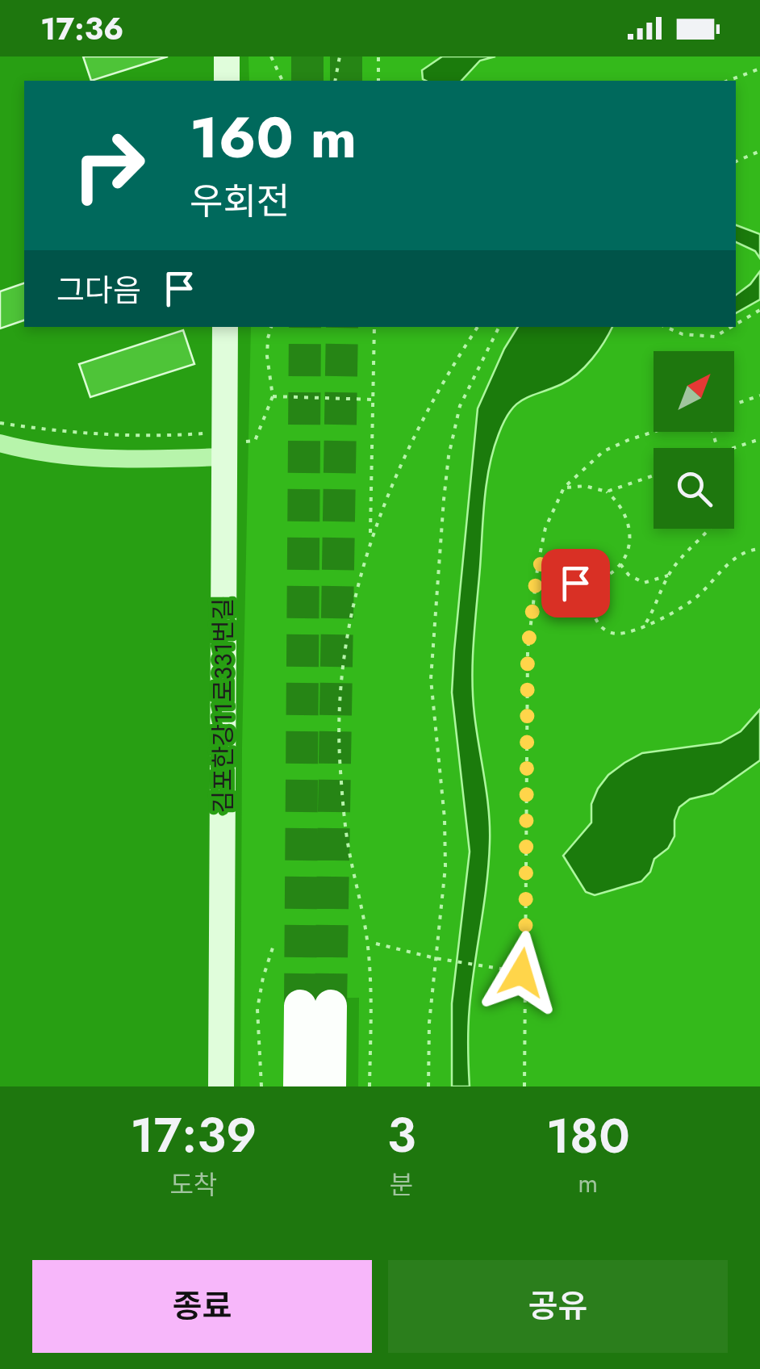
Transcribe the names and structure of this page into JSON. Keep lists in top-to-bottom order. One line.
{"streets":{"main road":["김포한강11로331번길"]},"north":"top right","page":{"status":"17:36","turn":["160 m","우회전"],"then":"그다음","eta":["17:39","도착","3","분","180","m"],"buttons":["종료","공유"]}}
